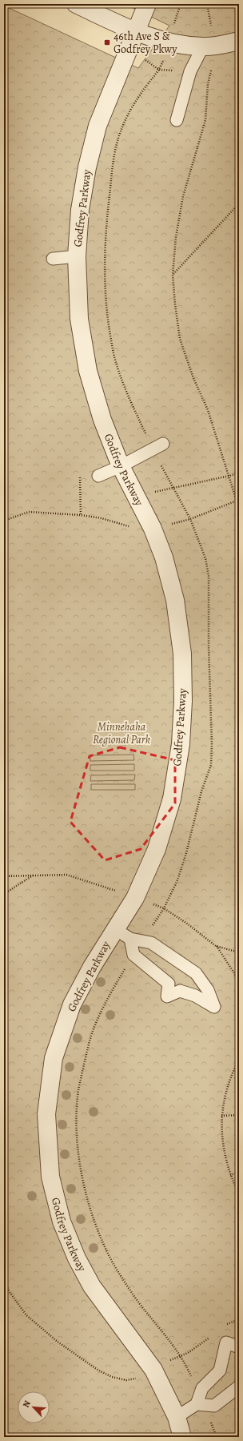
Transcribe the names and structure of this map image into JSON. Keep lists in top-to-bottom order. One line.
{"streets":{"street":["Godfrey Parkway"]},"parks":["Minnehaha Regional Park"],"places":{"transit":["46th Ave S & Godfrey Pkwy"]},"north":"top left"}
